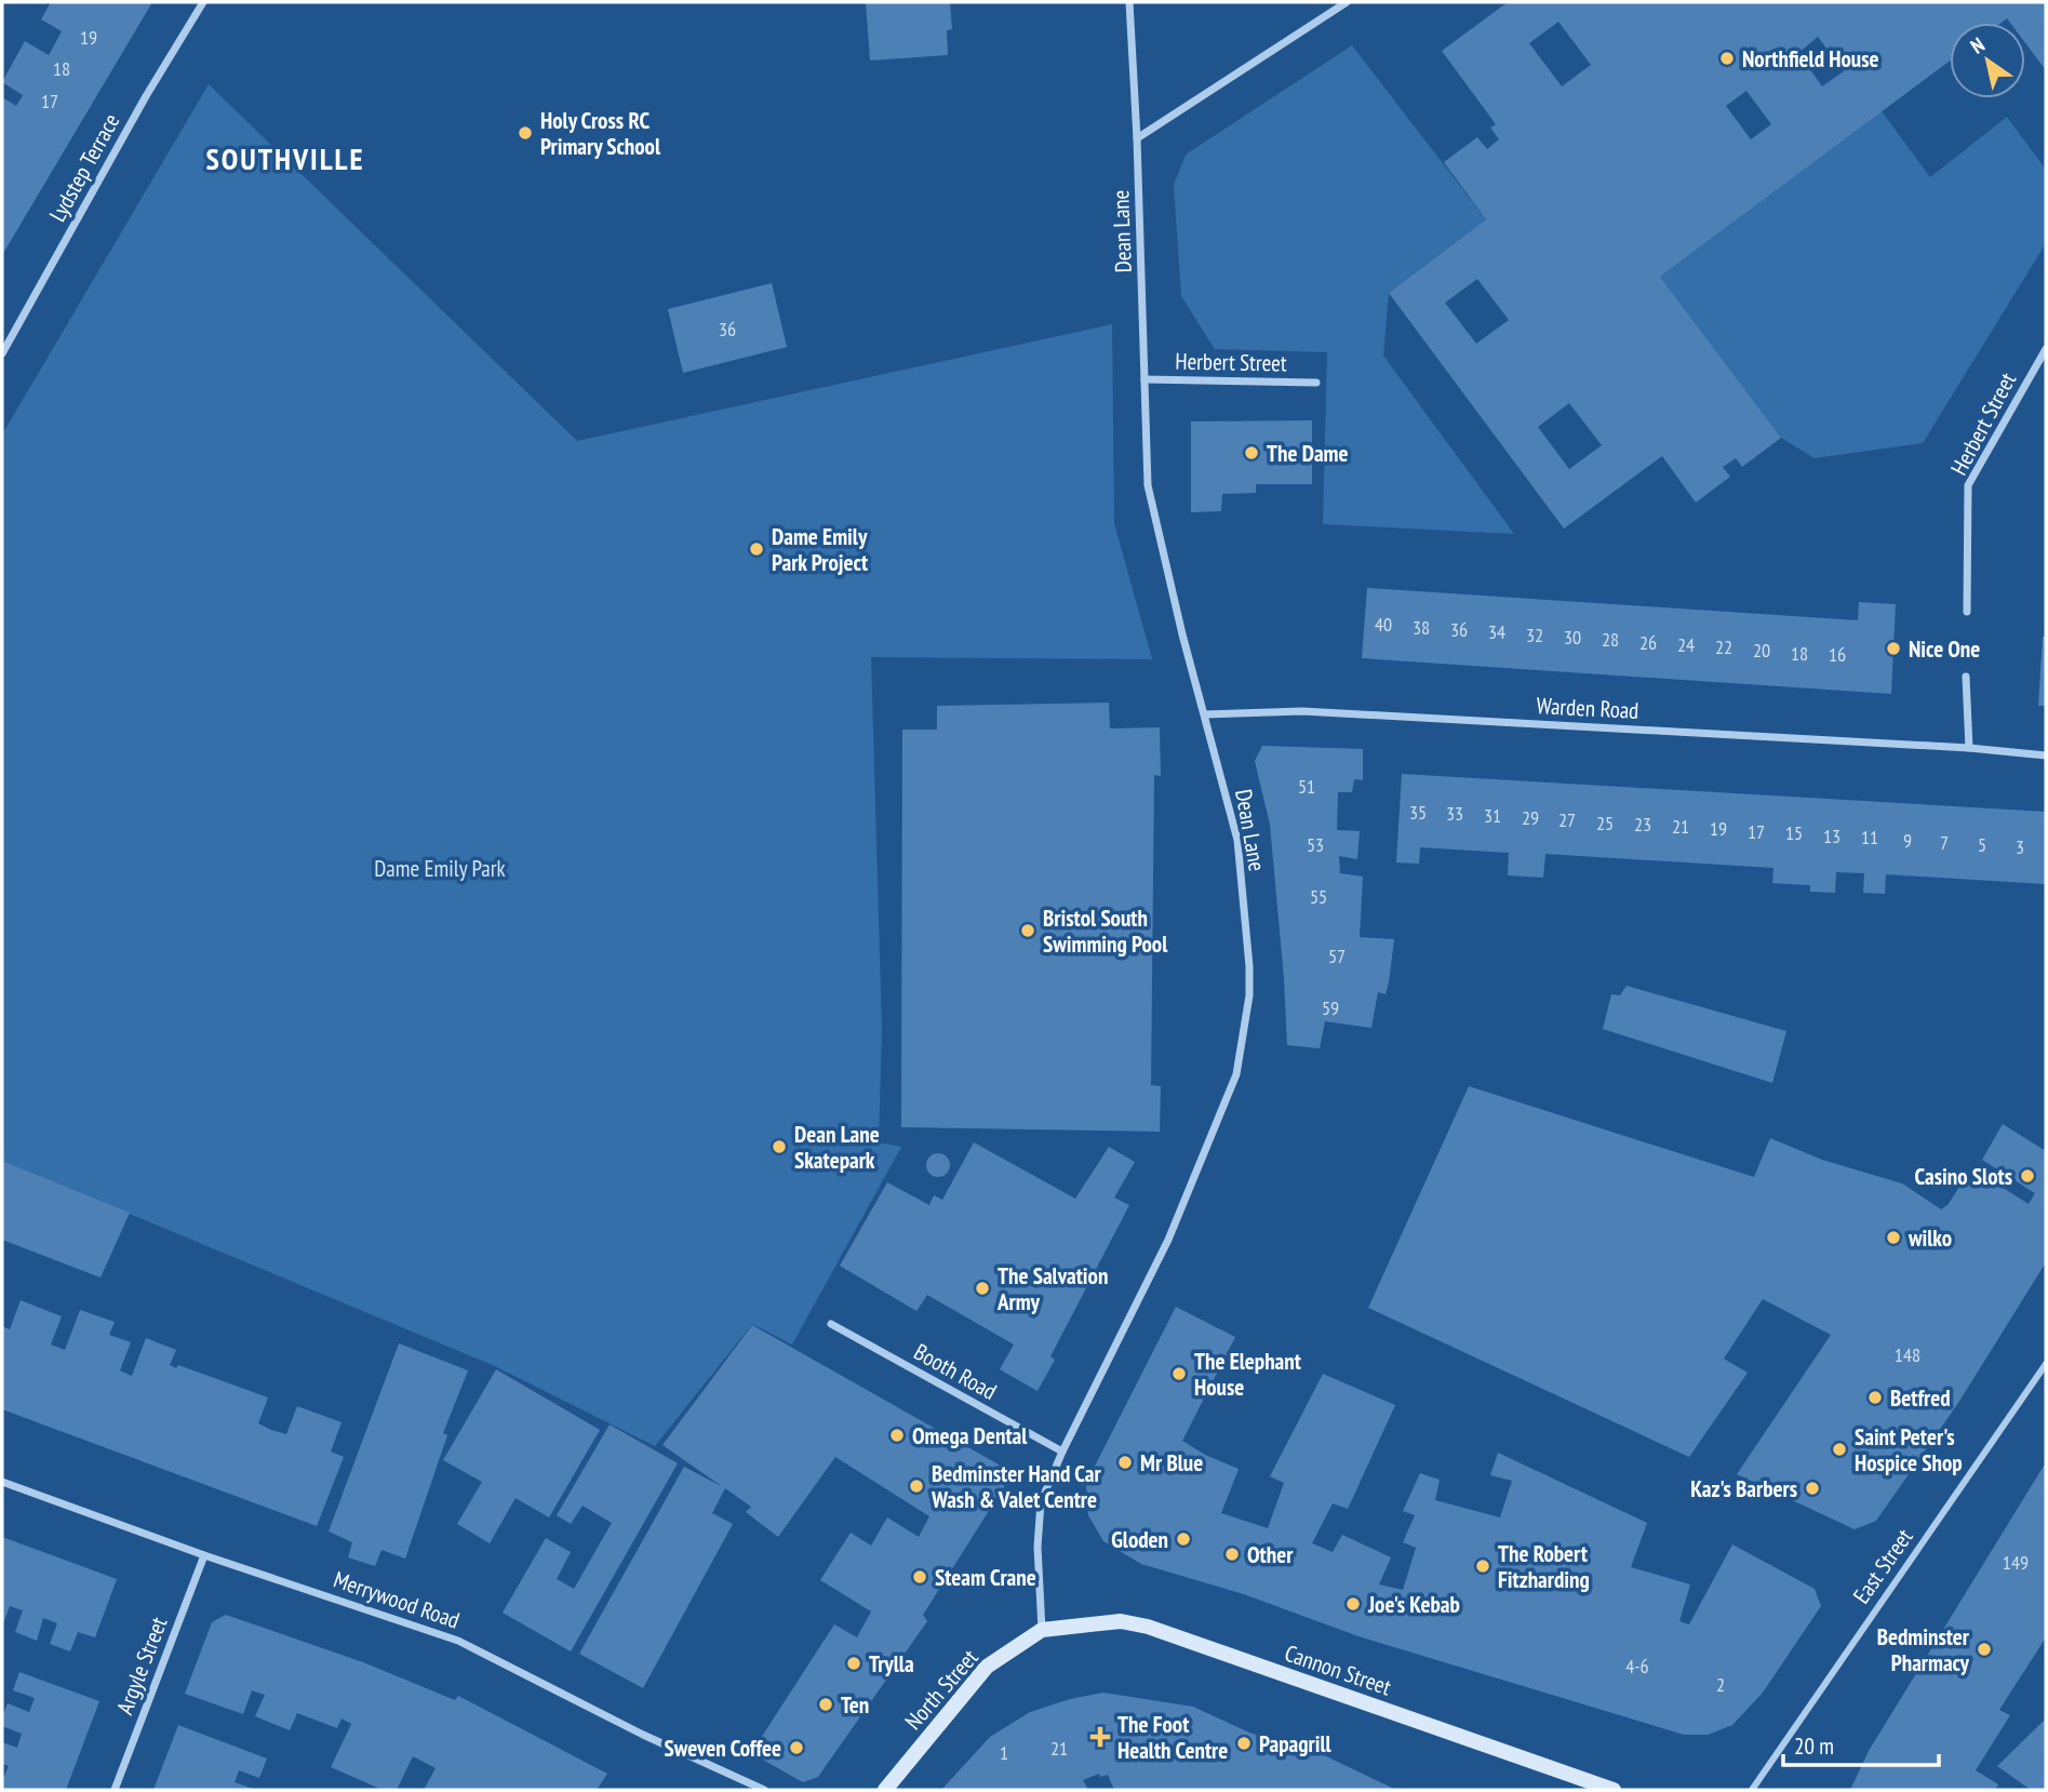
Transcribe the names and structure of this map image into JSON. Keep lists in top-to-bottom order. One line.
{"streets":{"main road":["Cannon Street","North Street"],"street":["Lydstep Terrace","Dean Lane","Herbert Street","Warden Road","Booth Road","East Street","Merrywood Road","Argyle Street"]},"crossings":[["Dean Lane","Herbert Street"],["Dean Lane","Warden Road"],["Dean Lane","Booth Road"],["Dean Lane","Cannon Street"],["Dean Lane","North Street"],["Merrywood Road","Argyle Street"],["Cannon Street","North Street"]],"districts":["SOUTHVILLE"],"parks":["Dame Emily Park"],"places":{"other":["Northfield House","Holy Cross RC Primary School","The Dame","Dame Emily Park Project","Nice One","Bristol South Swimming Pool","Dean Lane Skatepark","Casino Slots","wilko","The Salvation Army","The Elephant House","Betfred","Omega Dental","Saint Peter's Hospice Shop","Mr Blue","Bedminster Hand Car Wash & Valet Centre","Kaz's Barbers","Gloden","Other","The Robert Fitzharding","Steam Crane","Joe's Kebab","Bedminster Pharmacy","Trylla","Ten","Papagrill","Sweven Coffee"],"health":["The Foot Health Centre"]},"house_numbers":["19","18","17","36","40","38","36","34","32","30","28","26","24","22","20","18","16","51","35","33","31","29","27","25","23","21","19","17","15","13","11","9","7","53","5","3","55","57","59","148","149","4-6","2","21","1"],"scale_bar":"20 m","north":"top left"}
